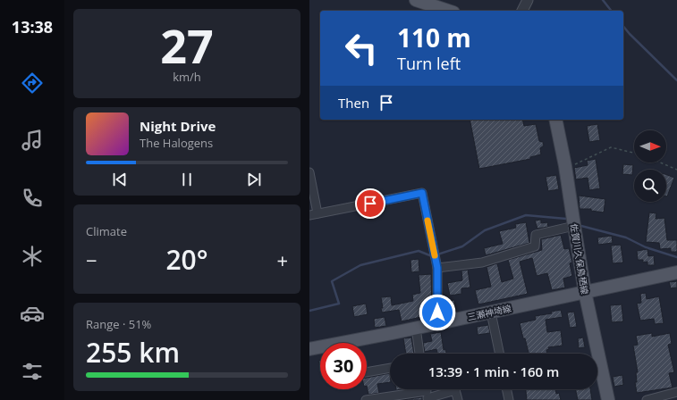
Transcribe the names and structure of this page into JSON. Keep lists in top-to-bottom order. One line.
{"streets":{"main road":["佐賀川久保鳥栖線","三瀬神埼線"]},"crossings":[["佐賀川久保鳥栖線","三瀬神埼線"]],"north":"right","page":{"tabs":"13:38","tile":[["27","km/h"],"Climate",["Range · 51%","255 km"]],"turn":["110 m","Turn left"],"then":"Then","song":["Night Drive","The Halogens"],"heat":["−","20°","+"],"limit":"30","trip":"13:39 · 1 min · 160 m"}}
